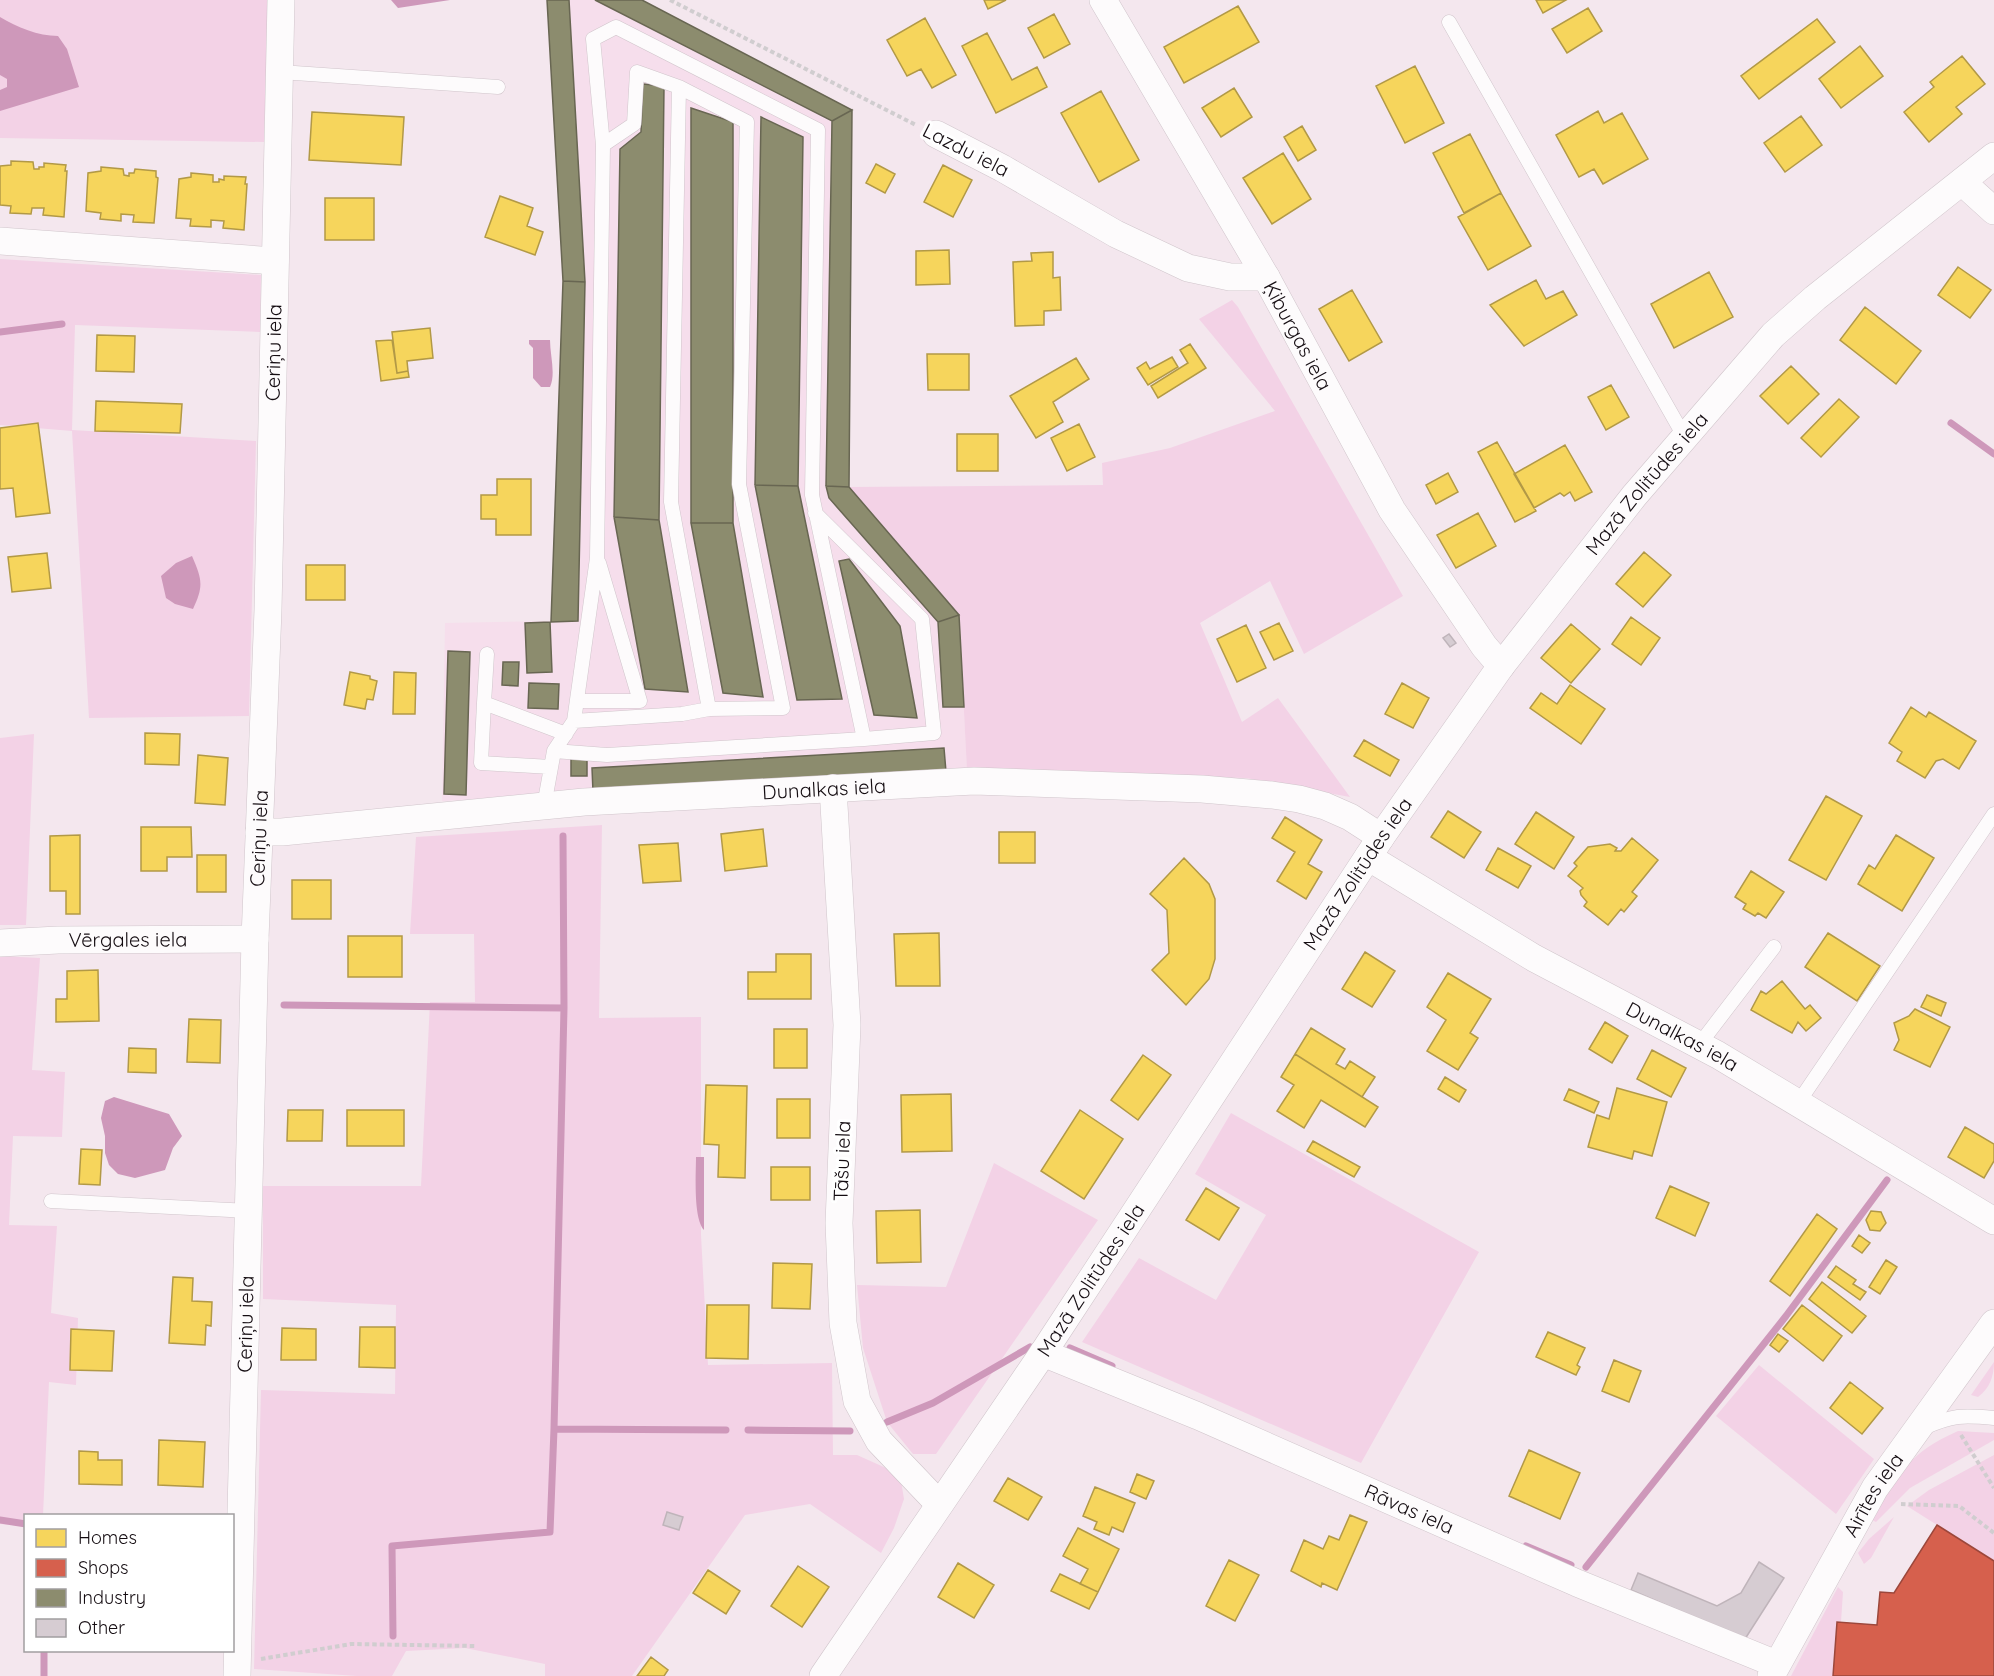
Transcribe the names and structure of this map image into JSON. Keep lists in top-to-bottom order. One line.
{"streets":{"street":["Lazdu iela","Ķiburgas iela","Ceriņu iela","Mazā Zolitūdes iela","Dunalkas iela","Vērgales iela","Tāšu iela","Airītes iela","Rāvas iela"]},"crossings":[["Lazdu iela","Ķiburgas iela"],["Ķiburgas iela","Mazā Zolitūdes iela"],["Ceriņu iela","Dunalkas iela"],["Ceriņu iela","Vērgales iela"],["Mazā Zolitūdes iela","Dunalkas iela"],["Mazā Zolitūdes iela","Tāšu iela"],["Mazā Zolitūdes iela","Rāvas iela"],["Dunalkas iela","Tāšu iela"],["Airītes iela","Rāvas iela"]],"legend":["Homes","Shops","Industry","Other"]}
